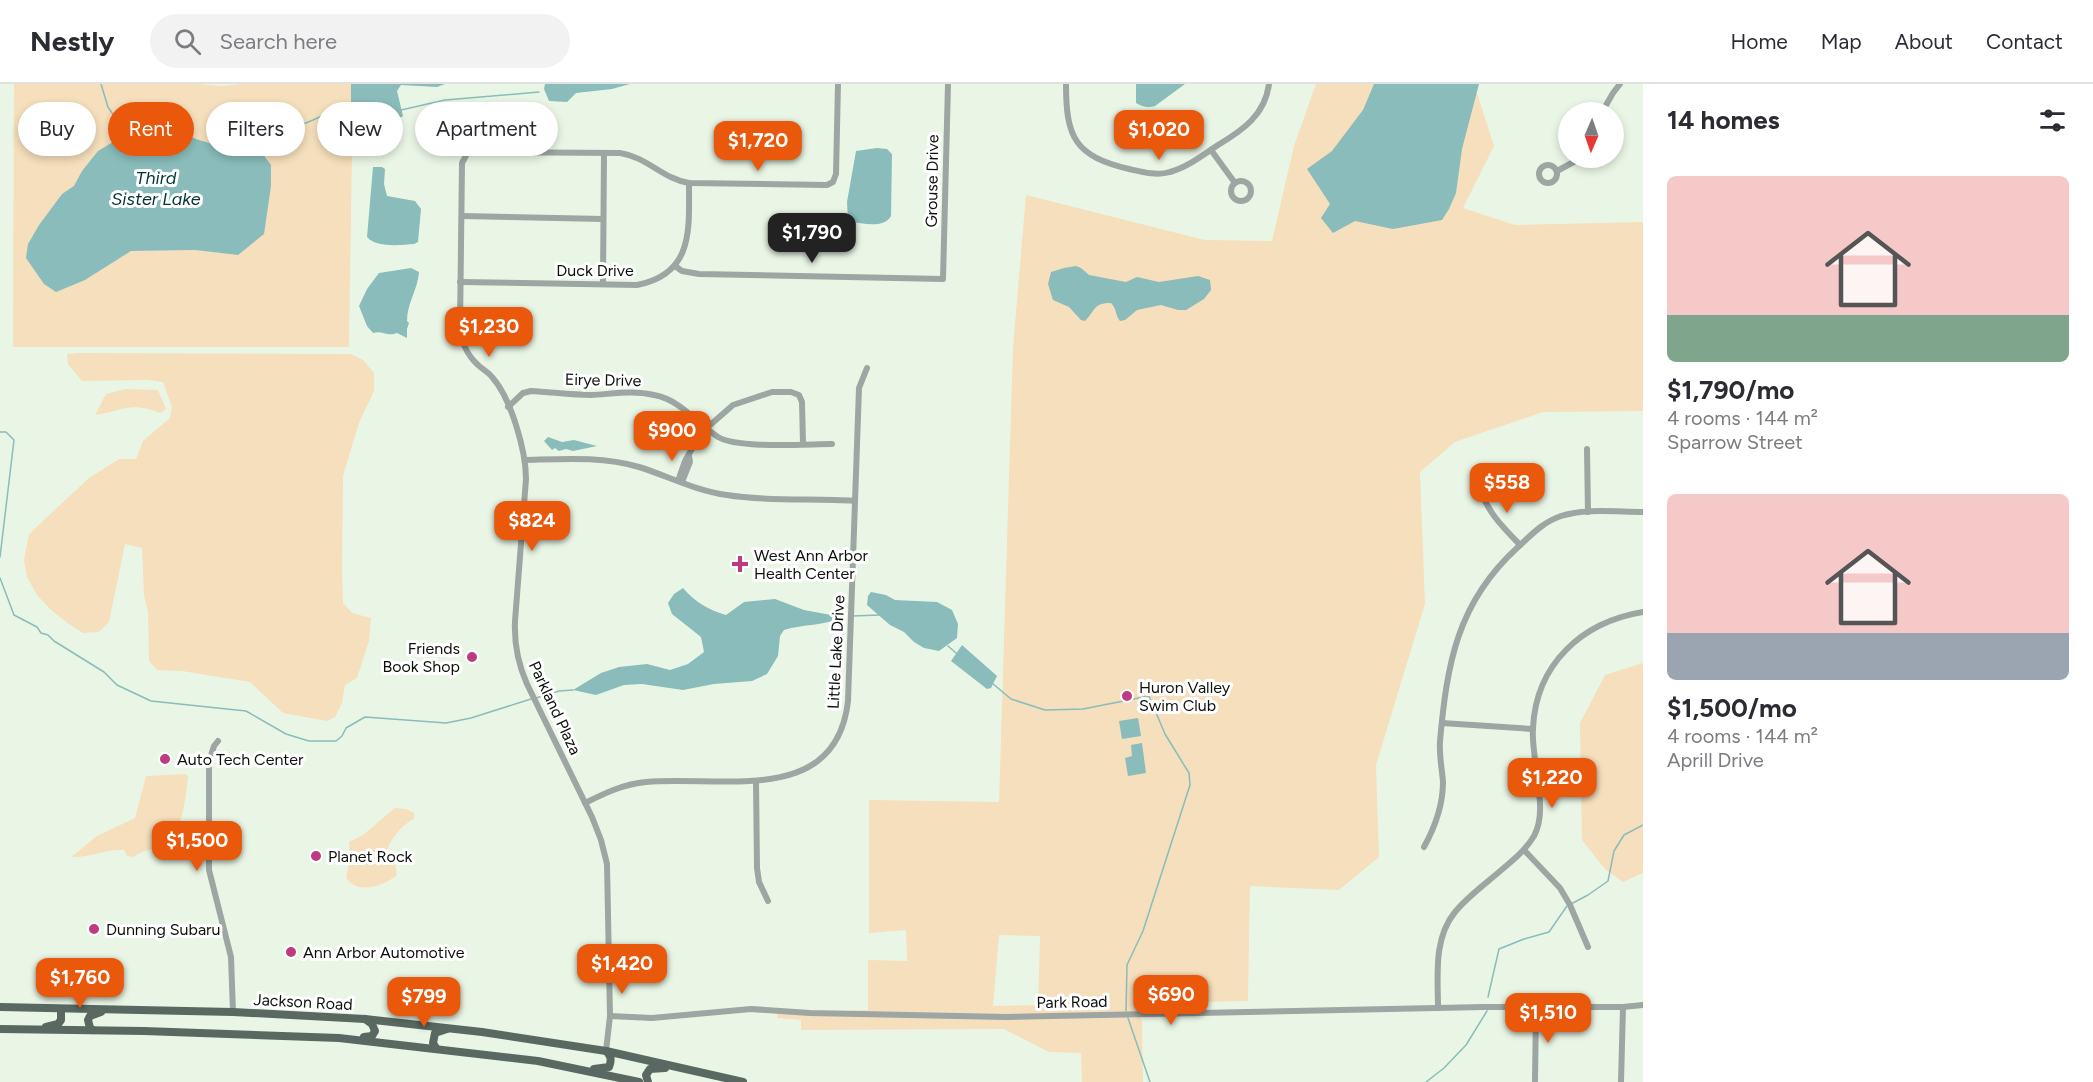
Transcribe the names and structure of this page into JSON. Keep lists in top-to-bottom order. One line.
{"streets":{"main road":["Jackson Road"],"street":["Grouse Drive","Duck Drive","Eirye Drive","Little Lake Drive","Parkland Plaza","Park Road"]},"crossings":[["Grouse Drive","Duck Drive"],["Duck Drive","Parkland Plaza"],["Eirye Drive","Parkland Plaza"],["Little Lake Drive","Parkland Plaza"],["Parkland Plaza","Jackson Road"],["Parkland Plaza","Park Road"]],"water":["Third Sister Lake"],"places":{"health":["West Ann Arbor Health Center"],"other":["Friends Book Shop","Huron Valley Swim Club","Auto Tech Center","Planet Rock","Dunning Subaru","Ann Arbor Automotive"]},"north":"bottom","page":{"header":"Nestly","search":"Search here","nav":["Home","Map","About","Contact"],"heading":"14 homes","chip":["Buy","Rent","Filters","New","Apartment"],"price":["$1,020","$1,720","$1,790","$1,230","$900","$558","$824","$1,220","$1,500","$1,420","$1,760","$690","$799","$1,510"],"list":[{"name":"$1,790/mo","note":"4 rooms · 144 m² · Sparrow Street"},{"name":"$1,500/mo","note":"4 rooms · 144 m² · Aprill Drive"}]}}
